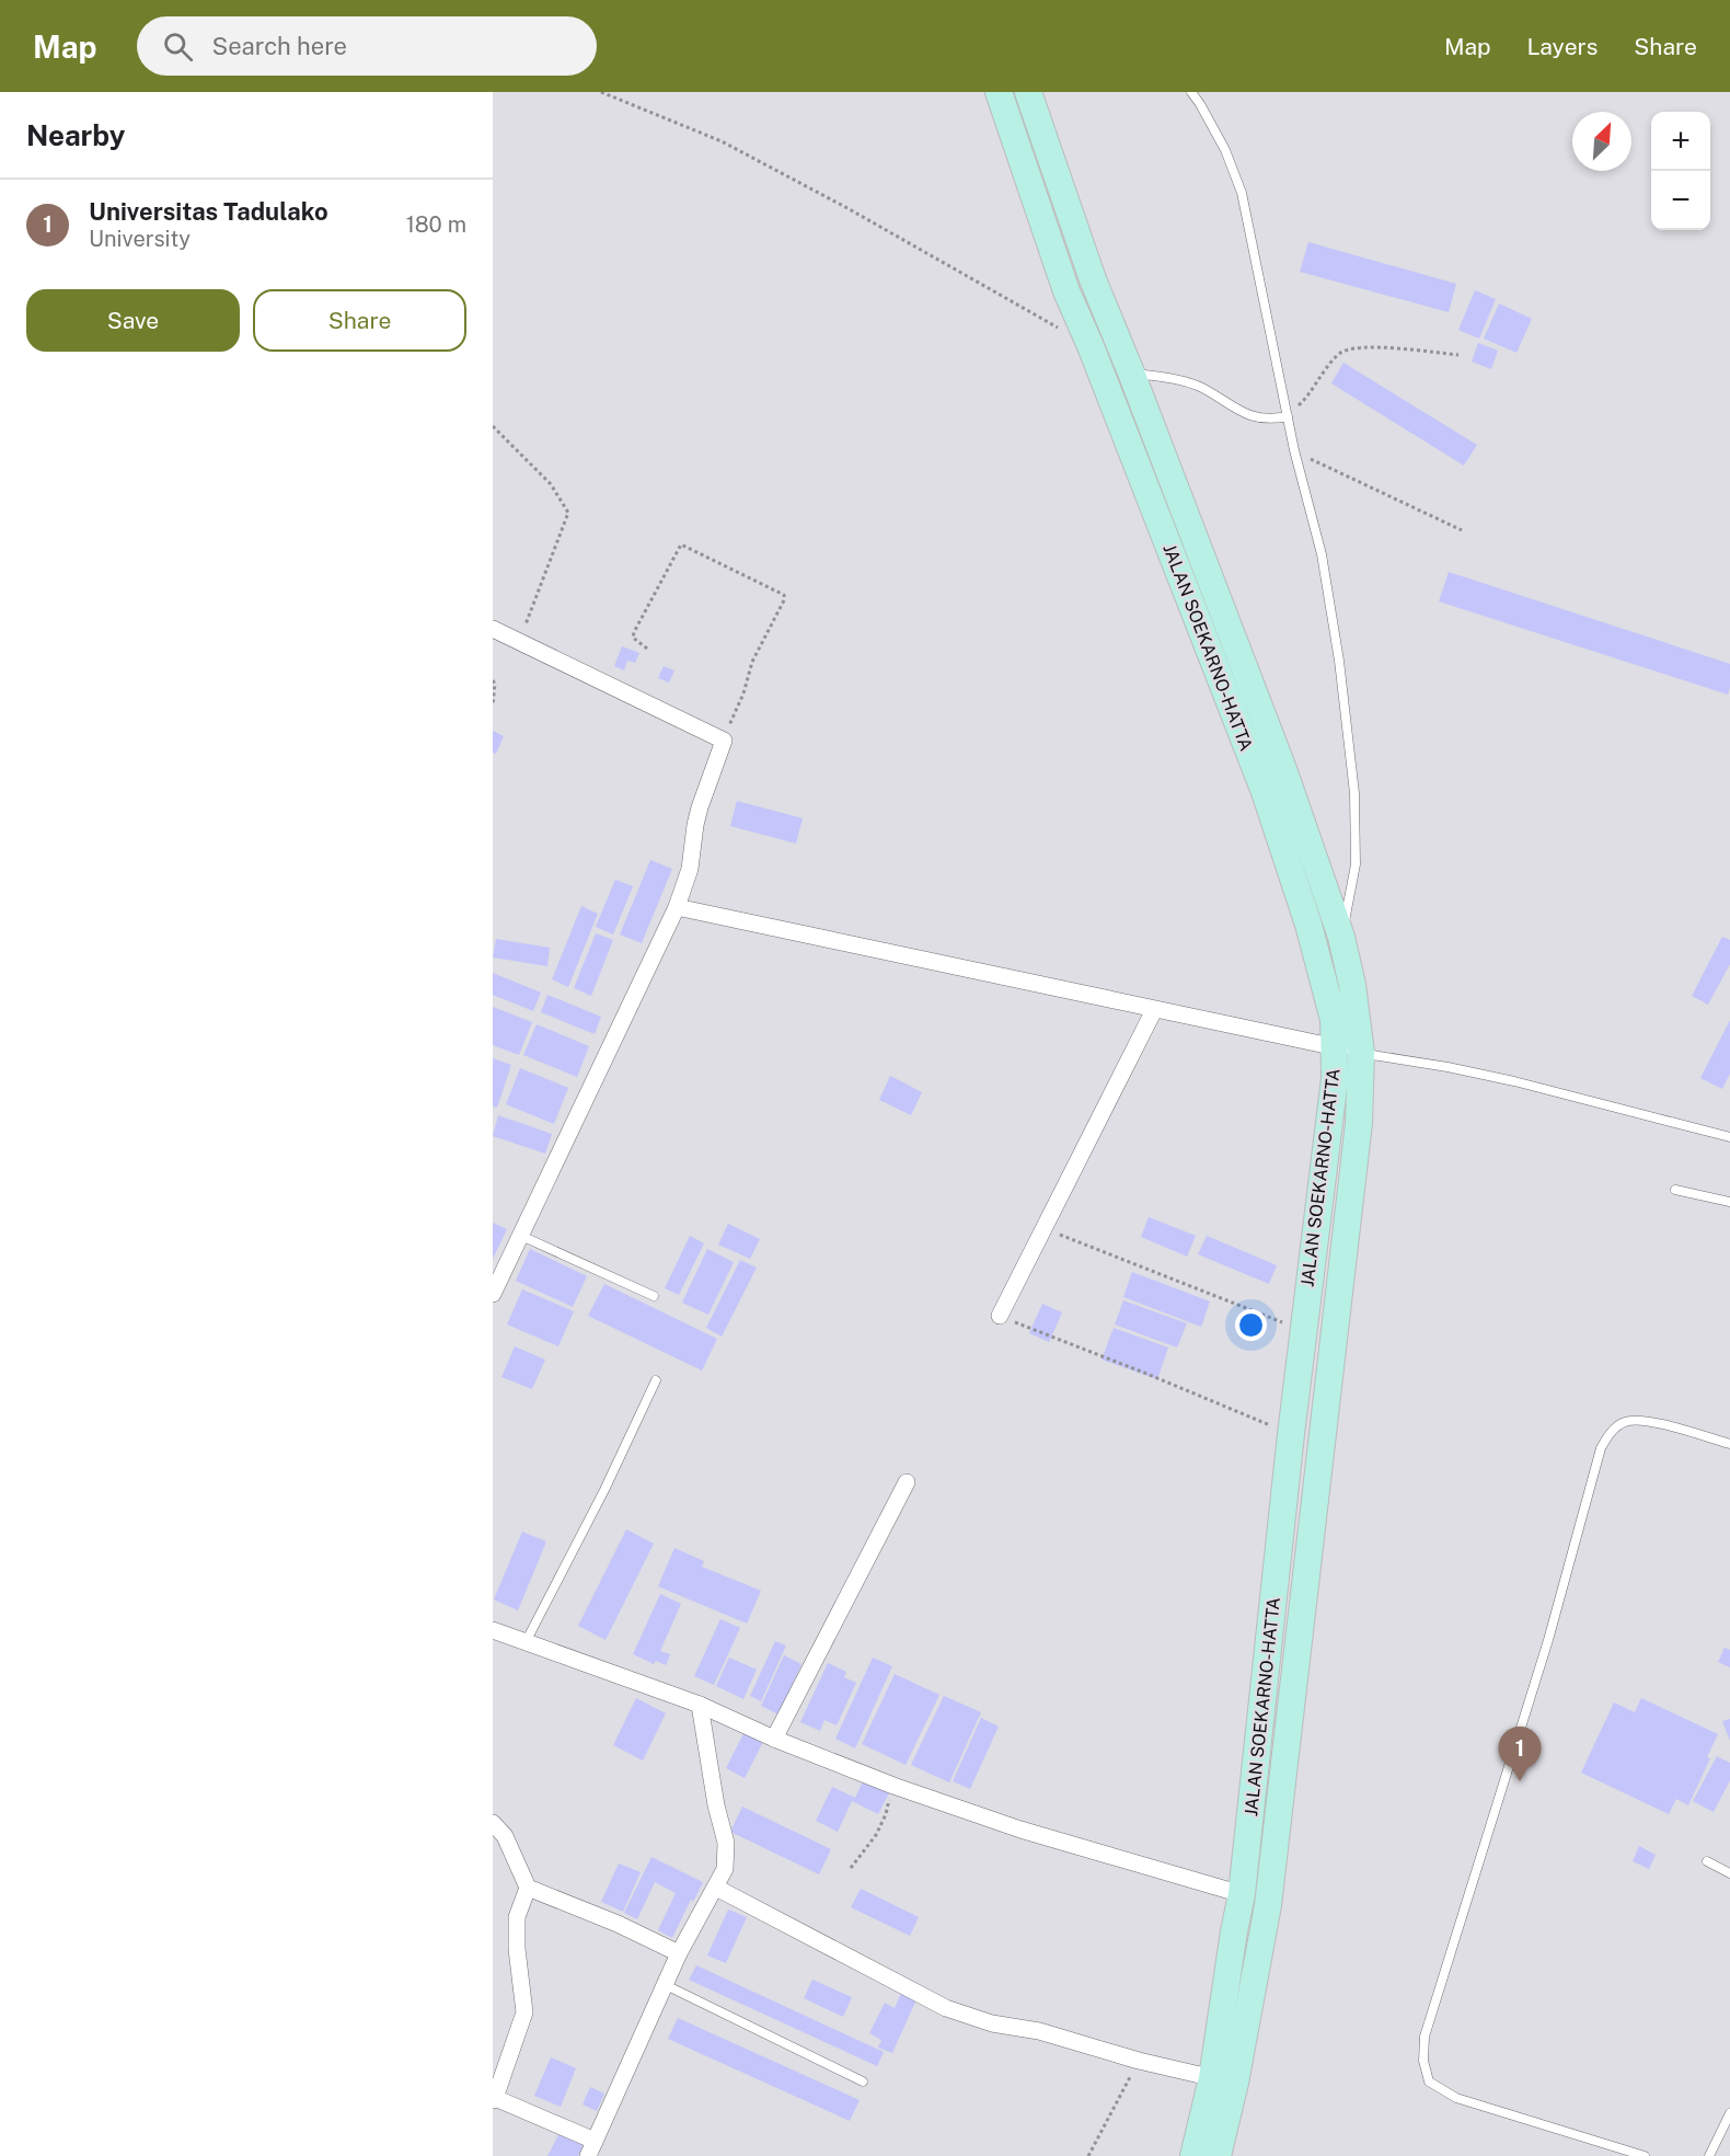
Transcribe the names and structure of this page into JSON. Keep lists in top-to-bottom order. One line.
{"streets":{"main road":["JALAN SOEKARNO-HATTA"]},"north":"top right","page":{"header":"Map","search":"Search here","nav":["Map","Layers","Share"],"heading":"Nearby","map_buttons":["+","−"],"list":[{"mark":"1","name":"Universitas Tadulako","note":"University","value":"180 m"}],"buttons":["Save","Share"],"pins":"1"}}
